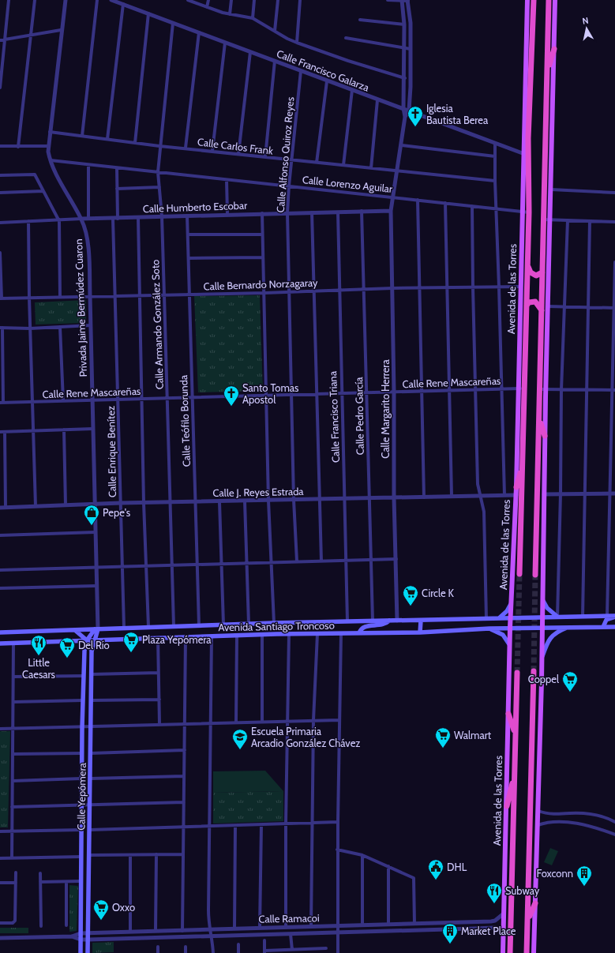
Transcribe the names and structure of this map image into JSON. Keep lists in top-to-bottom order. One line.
{"streets":{"highway":["Avenida de las Torres"],"main road":["Avenida Santiago Troncoso","Calle Yepómera"],"street":["Calle Francisco Galarza","Calle Carlos Frank","Calle Alfonso Quiroz Reyes","Calle Lorenzo Aguilar","Calle Humberto Escobar","Calle Bernardo Norzagaray","Privada Jaime Bermúdez Cuaron","Calle Armando González Soto","Calle Rene Mascareñas","Calle Margarito Herrera","Calle Pedro García","Calle Francisco Triana","Calle Teófilo Borunda","Calle Enrique Benítez","Calle J. Reyes Estrada","Calle Ramacoi"]},"crossings":[["Calle Francisco Galarza","Calle Alfonso Quiroz Reyes"],["Calle Francisco Galarza","Avenida de las Torres"],["Calle Francisco Galarza","Calle Armando González Soto"],["Calle Francisco Galarza","Calle Margarito Herrera"],["Calle Carlos Frank","Calle Alfonso Quiroz Reyes"],["Calle Carlos Frank","Privada Jaime Bermúdez Cuaron"],["Calle Carlos Frank","Calle Armando González Soto"],["Calle Carlos Frank","Calle Margarito Herrera"],["Calle Alfonso Quiroz Reyes","Calle Lorenzo Aguilar"],["Calle Alfonso Quiroz Reyes","Calle Humberto Escobar"],["Calle Alfonso Quiroz Reyes","Calle Bernardo Norzagaray"],["Calle Alfonso Quiroz Reyes","Calle Rene Mascareñas"],["Calle Alfonso Quiroz Reyes","Calle J. Reyes Estrada"],["Calle Lorenzo Aguilar","Avenida de las Torres"],["Calle Lorenzo Aguilar","Privada Jaime Bermúdez Cuaron"],["Calle Lorenzo Aguilar","Calle Armando González Soto"],["Calle Lorenzo Aguilar","Calle Margarito Herrera"],["Calle Lorenzo Aguilar","Calle Enrique Benítez"],["Calle Humberto Escobar","Privada Jaime Bermúdez Cuaron"],["Calle Humberto Escobar","Calle Armando González Soto"],["Calle Humberto Escobar","Calle Margarito Herrera"],["Calle Humberto Escobar","Calle Pedro García"],["Calle Humberto Escobar","Calle Francisco Triana"],["Calle Humberto Escobar","Calle Teófilo Borunda"],["Calle Humberto Escobar","Calle Enrique Benítez"],["Calle Bernardo Norzagaray","Avenida de las Torres"],["Calle Bernardo Norzagaray","Privada Jaime Bermúdez Cuaron"],["Calle Bernardo Norzagaray","Calle Armando González Soto"],["Calle Bernardo Norzagaray","Calle Margarito Herrera"],["Calle Bernardo Norzagaray","Calle Pedro García"],["Calle Bernardo Norzagaray","Calle Francisco Triana"],["Calle Bernardo Norzagaray","Calle Teófilo Borunda"],["Calle Bernardo Norzagaray","Calle Enrique Benítez"],["Avenida de las Torres","Calle Rene Mascareñas"],["Avenida de las Torres","Calle J. Reyes Estrada"],["Avenida de las Torres","Avenida Santiago Troncoso"],["Avenida de las Torres","Calle Ramacoi"],["Privada Jaime Bermúdez Cuaron","Calle Rene Mascareñas"],["Privada Jaime Bermúdez Cuaron","Calle J. Reyes Estrada"],["Privada Jaime Bermúdez Cuaron","Avenida Santiago Troncoso"],["Privada Jaime Bermúdez Cuaron","Calle Yepómera"],["Calle Armando González Soto","Calle Rene Mascareñas"],["Calle Armando González Soto","Calle J. Reyes Estrada"],["Calle Armando González Soto","Avenida Santiago Troncoso"],["Calle Rene Mascareñas","Calle Margarito Herrera"],["Calle Rene Mascareñas","Calle Pedro García"],["Calle Rene Mascareñas","Calle Francisco Triana"],["Calle Rene Mascareñas","Calle Teófilo Borunda"],["Calle Rene Mascareñas","Calle Enrique Benítez"],["Calle Margarito Herrera","Calle J. Reyes Estrada"],["Calle Margarito Herrera","Avenida Santiago Troncoso"],["Calle Pedro García","Calle J. Reyes Estrada"],["Calle Pedro García","Avenida Santiago Troncoso"],["Calle Francisco Triana","Calle J. Reyes Estrada"],["Calle Francisco Triana","Avenida Santiago Troncoso"],["Calle Teófilo Borunda","Calle J. Reyes Estrada"],["Calle Teófilo Borunda","Avenida Santiago Troncoso"],["Calle Enrique Benítez","Calle J. Reyes Estrada"],["Calle Enrique Benítez","Avenida Santiago Troncoso"],["Avenida Santiago Troncoso","Calle Yepómera"],["Calle Yepómera","Calle Ramacoi"]],"places":{"church":["Iglesia Bautista Berea","Santo Tomas Apostol"],"shop":["Pepe's"],"supermarket":["Circle K","Plaza Yepómera","Del Río","Coppel","Walmart","Oxxo"],"restaurant":["Little Caesars","Subway"],"school or university":["Escuela Primaria Arcadio González Chávez"],"public building":["DHL"],"building":["Foxconn","Market Place"]},"north":"top"}
